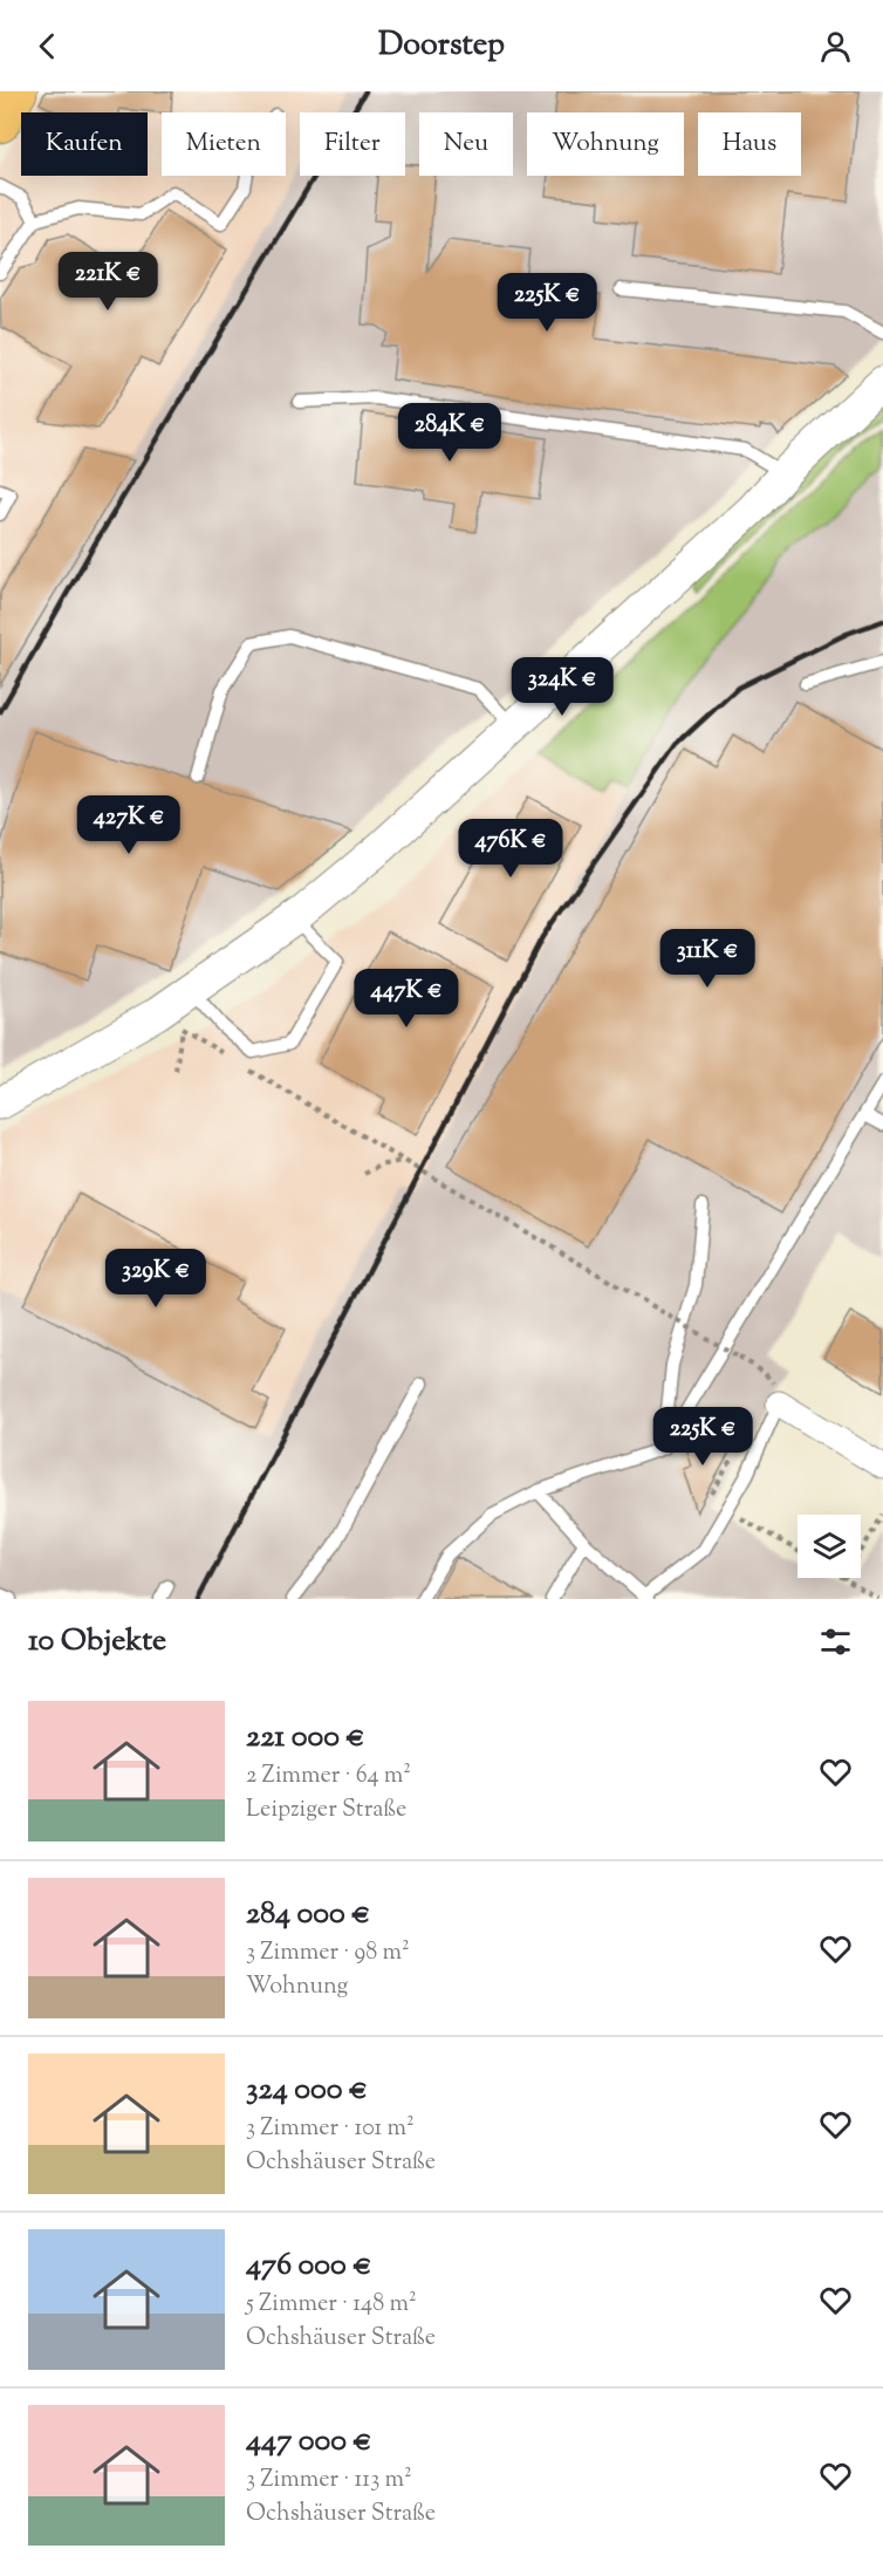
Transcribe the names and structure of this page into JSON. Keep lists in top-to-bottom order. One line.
{"page":{"header":"Doorstep","chip":["Kaufen","Mieten","Filter","Neu","Wohnung","Haus"],"price":["221K €","225K €","284K €","324K €","427K €","476K €","311K €","447K €","329K €","225K €"],"heading":"10 Objekte","list":[{"name":"221 000 €","note":"2 Zimmer · 64 m² · Leipziger Straße"},{"name":"284 000 €","note":"3 Zimmer · 98 m² · Wohnung"},{"name":"324 000 €","note":"3 Zimmer · 101 m² · Ochshäuser Straße"},{"name":"476 000 €","note":"5 Zimmer · 148 m² · Ochshäuser Straße"},{"name":"447 000 €","note":"3 Zimmer · 113 m² · Ochshäuser Straße"}]}}
